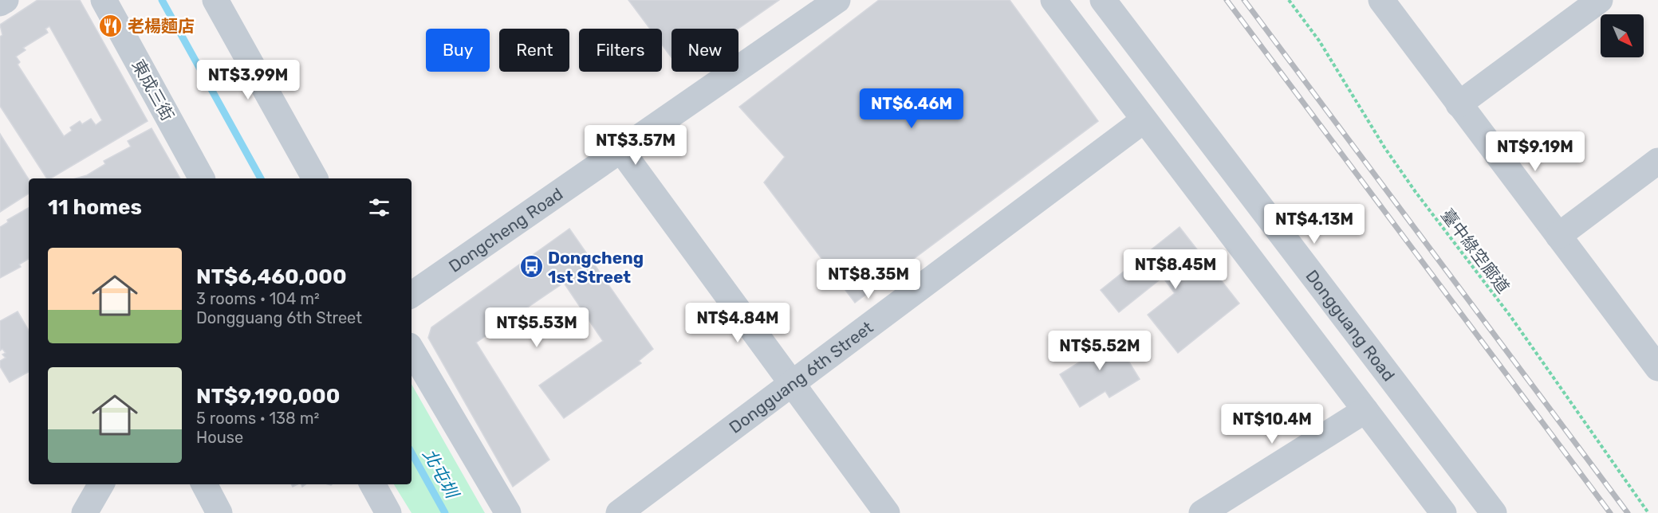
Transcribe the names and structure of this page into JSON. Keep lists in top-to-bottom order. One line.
{"streets":{"street":["東成三街","Dongcheng Road","Dongguang Road","Dongguang 6th Street"],"path":["臺中綠空廊道"]},"water":["北屯圳"],"places":{"restaurant":["老楊麵店"],"bus stop":["Dongcheng 1st Street"]},"north":"bottom right","page":{"chip":["Buy","Rent","Filters","New"],"price":["NT$3.99M","NT$6.46M","NT$3.57M","NT$9.19M","NT$4.13M","NT$8.45M","NT$8.35M","NT$4.84M","NT$5.53M","NT$5.52M","NT$10.4M"],"heading":"11 homes","list":[{"name":"NT$6,460,000","note":"3 rooms · 104 m² · Dongguang 6th Street"},{"name":"NT$9,190,000","note":"5 rooms · 138 m² · House"}]}}
